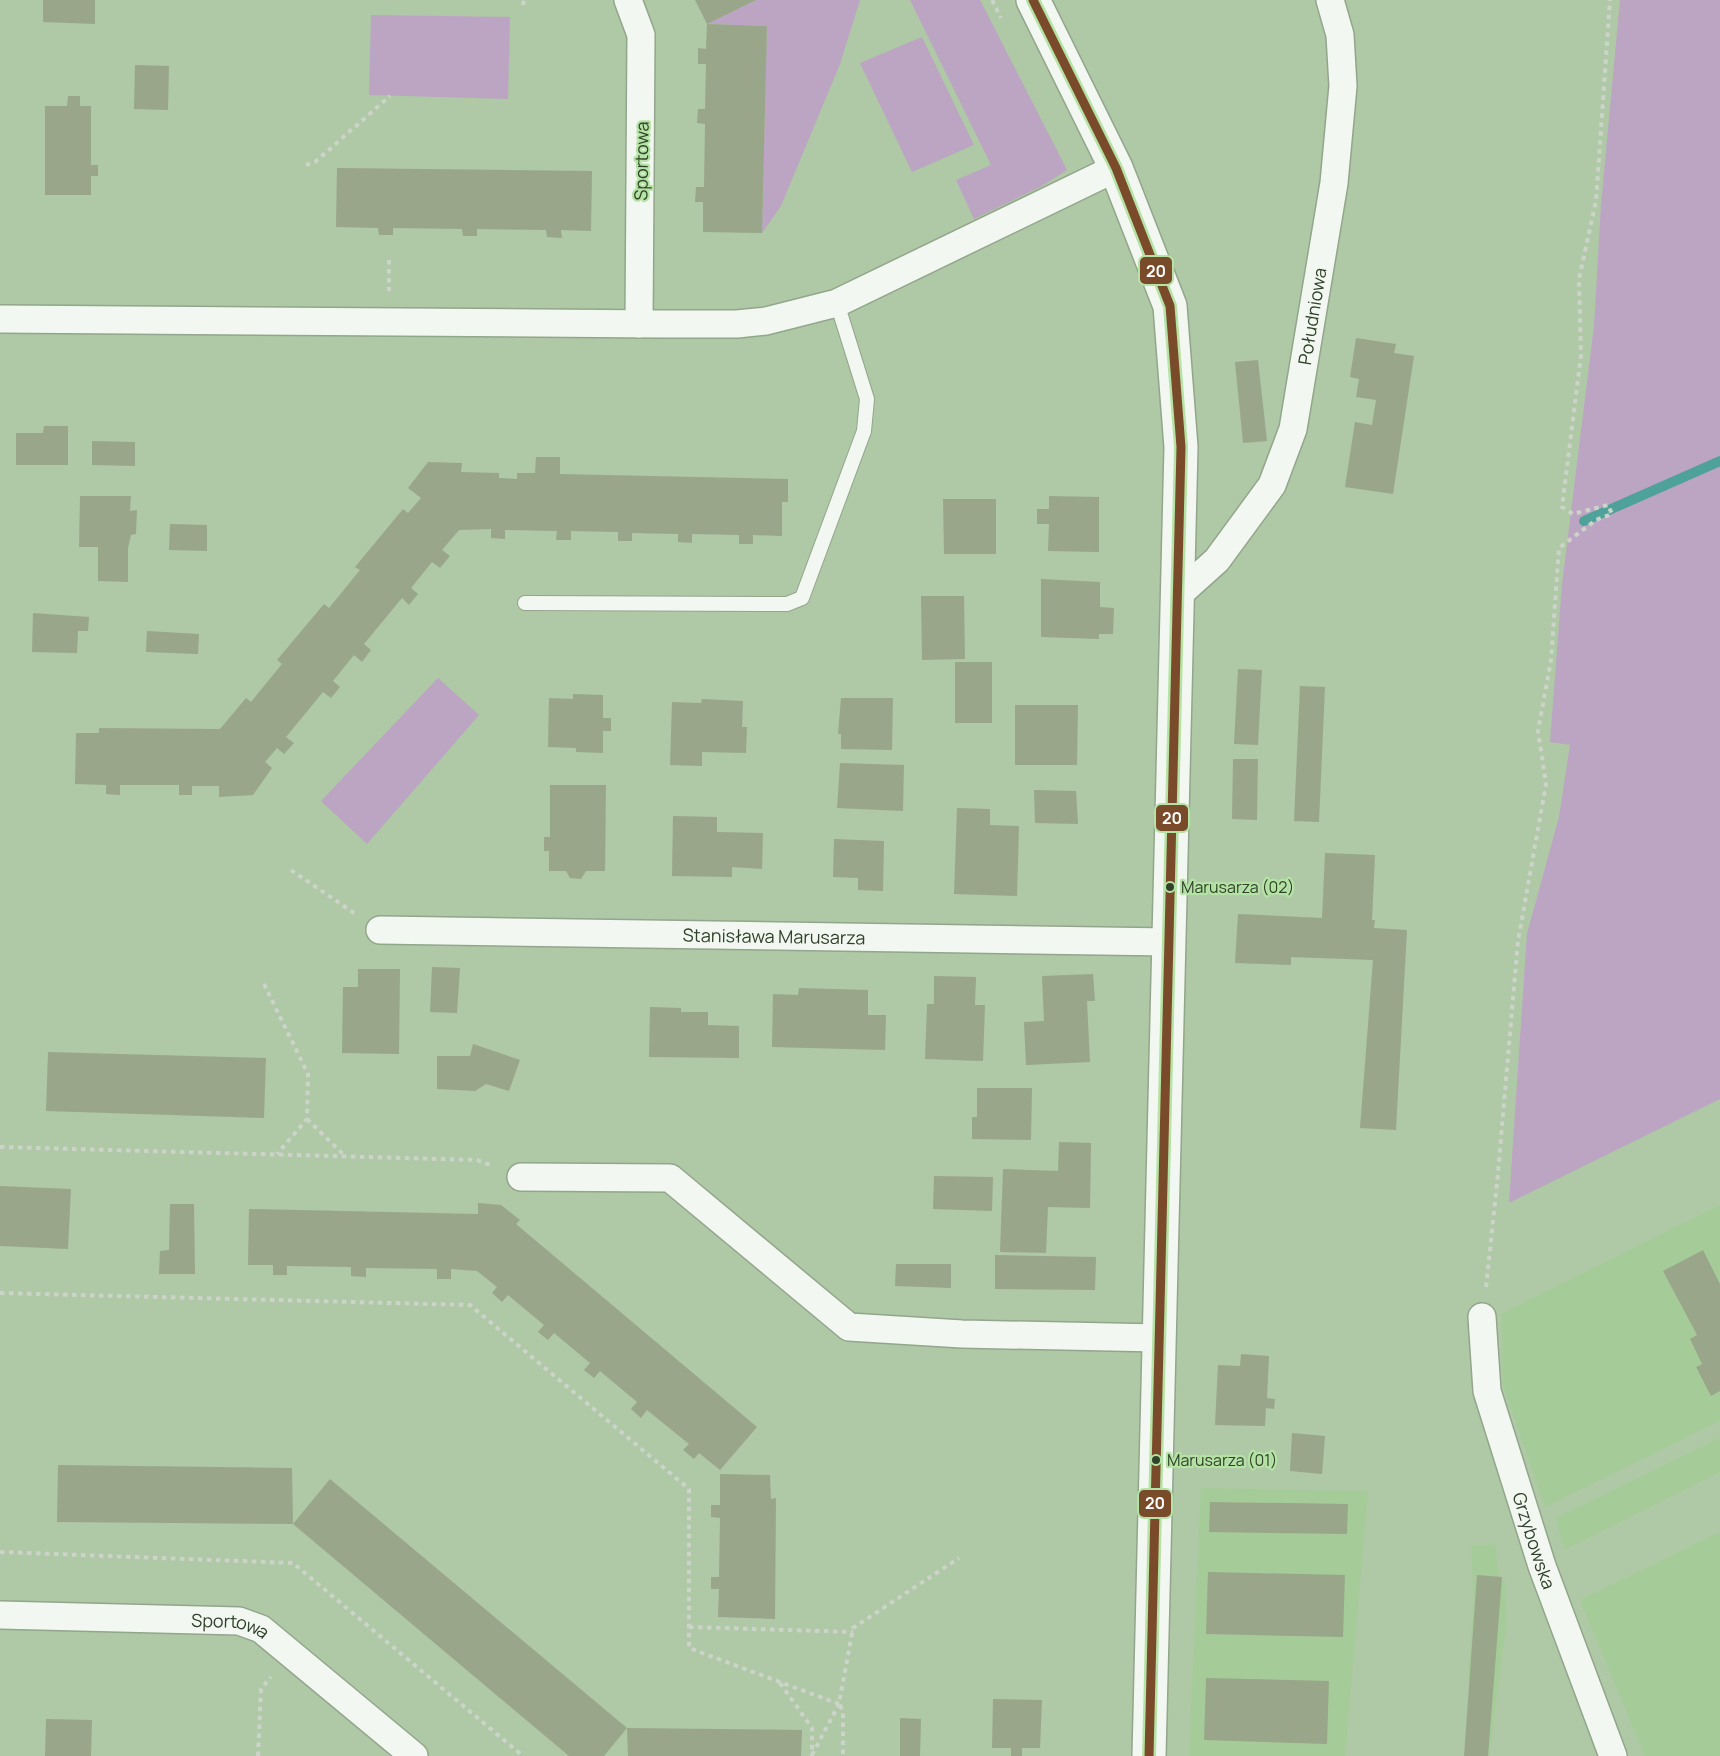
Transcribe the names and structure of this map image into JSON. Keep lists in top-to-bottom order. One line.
{"streets":{"street":["Sportowa","Południowa","Stanisława Marusarza","Grzybowska"]},"places":["Marusarza (02)","Marusarza (01)"],"lines":["transit line 20"]}
